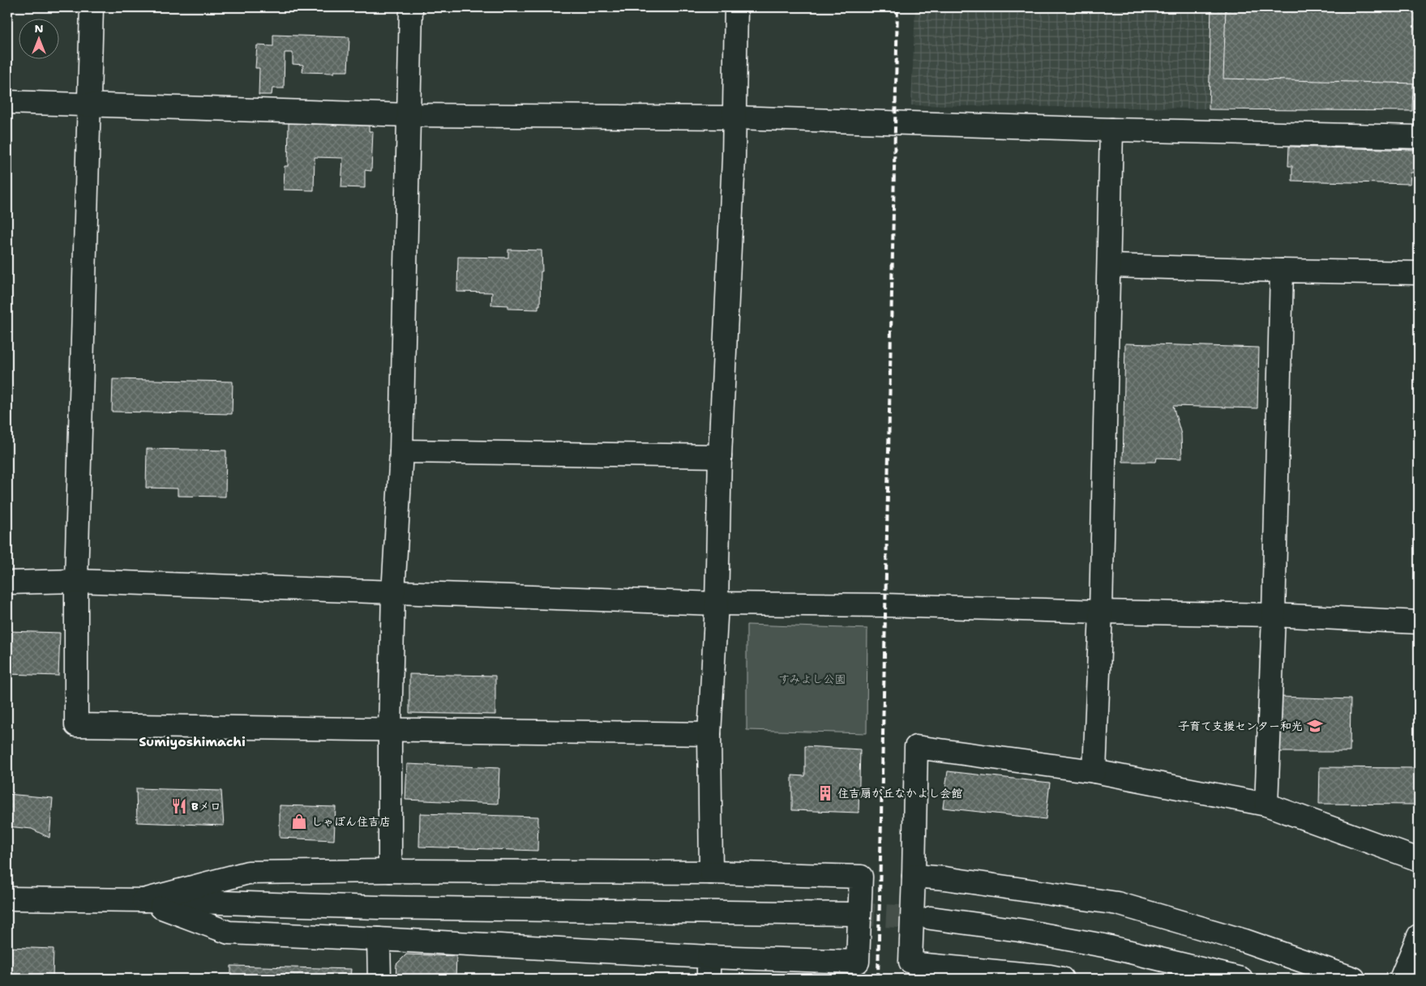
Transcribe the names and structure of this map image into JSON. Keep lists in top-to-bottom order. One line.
{"districts":["Sumiyoshimachi"],"parks":["すみよし公園"],"places":{"school or university":["子育て支援センター和光"],"building":["住吉扇が丘なかよし会館"],"restaurant":["Bメロ"],"shop":["しゃぼん住吉店"]},"north":"top"}
